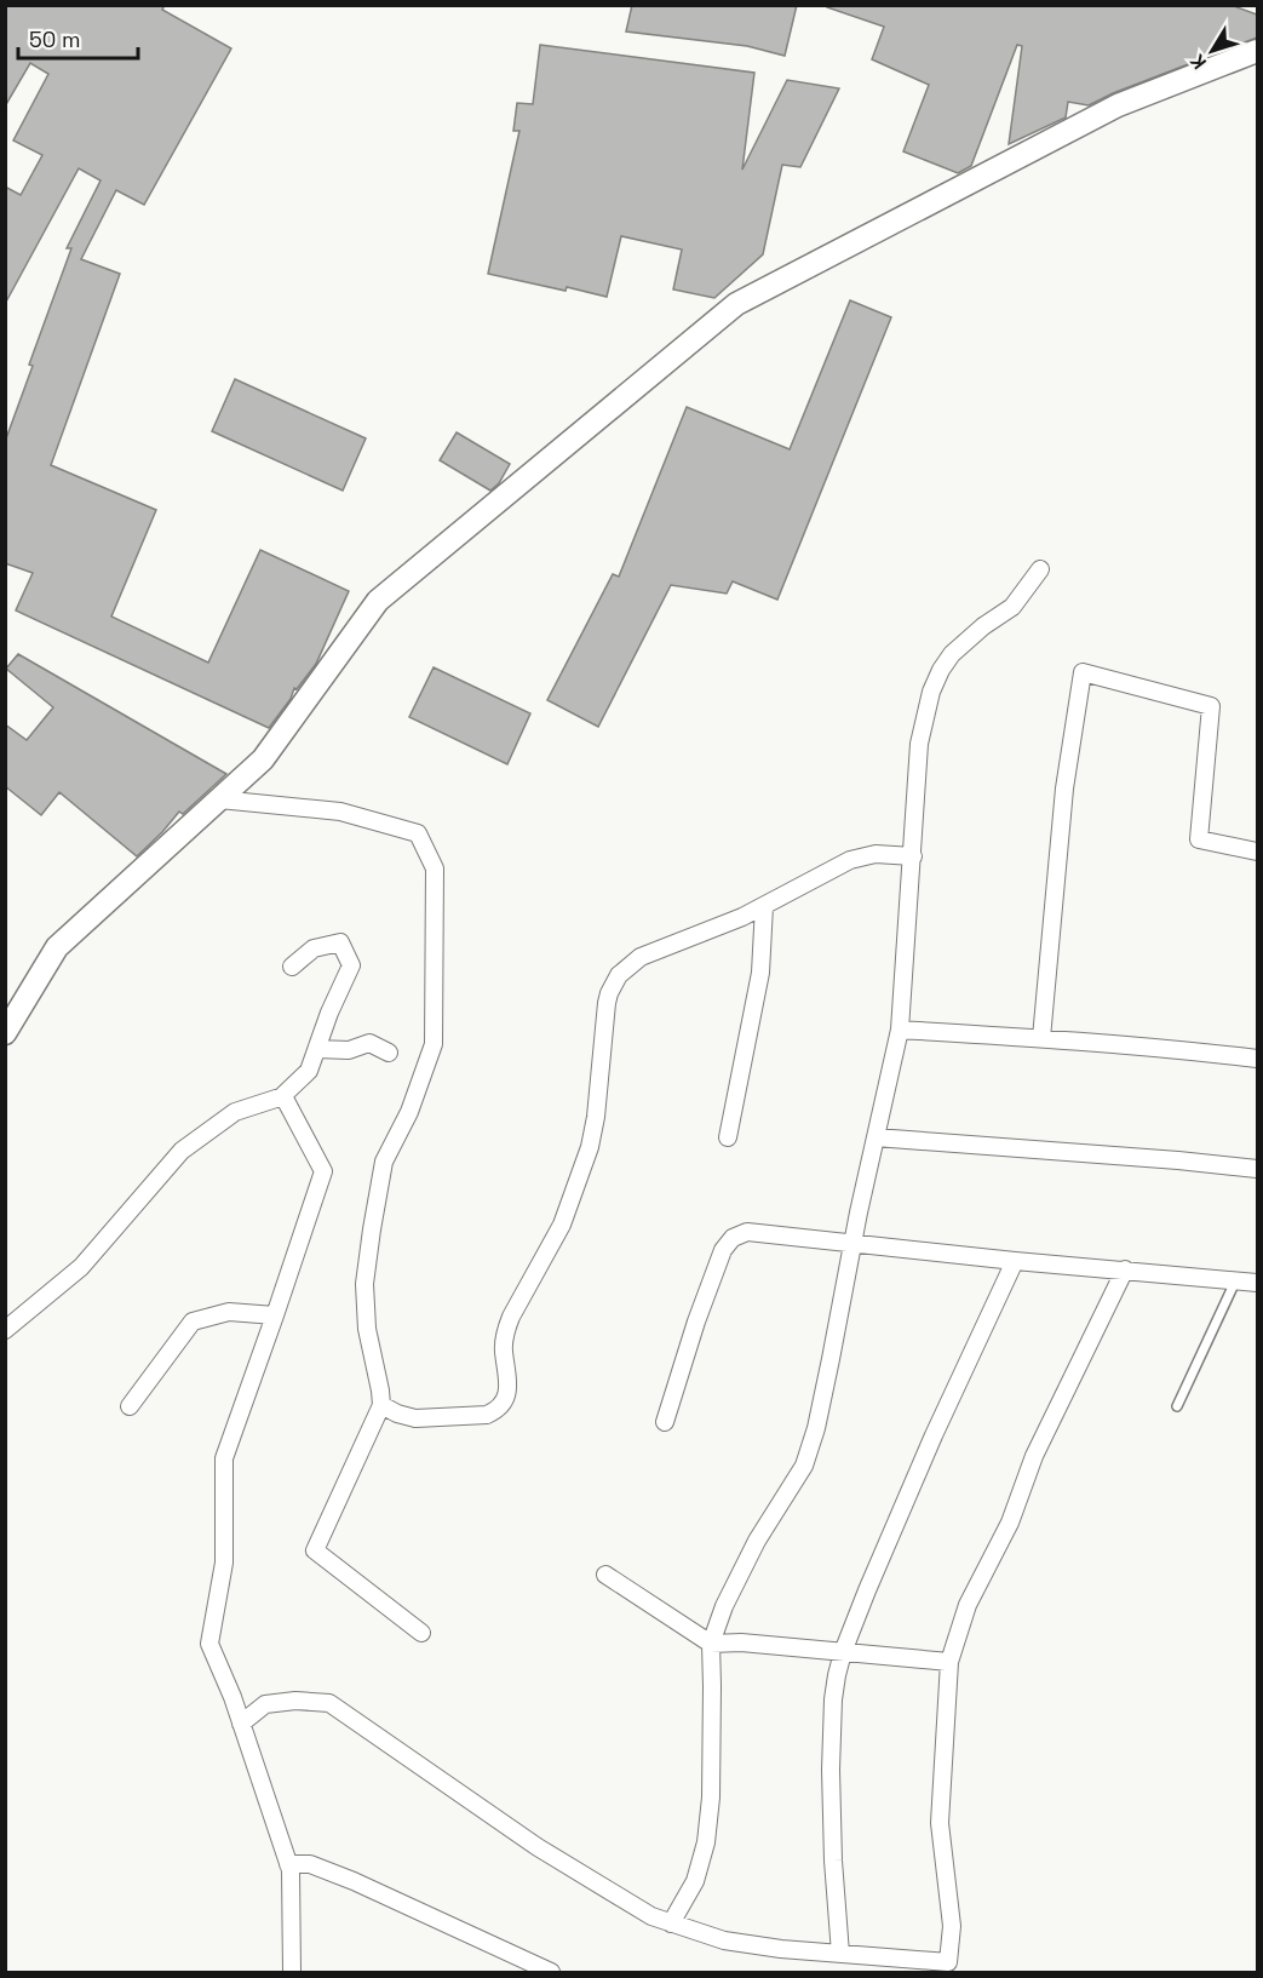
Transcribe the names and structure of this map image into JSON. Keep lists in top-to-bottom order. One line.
{"scale_bar":"50 m","north":"bottom left"}
